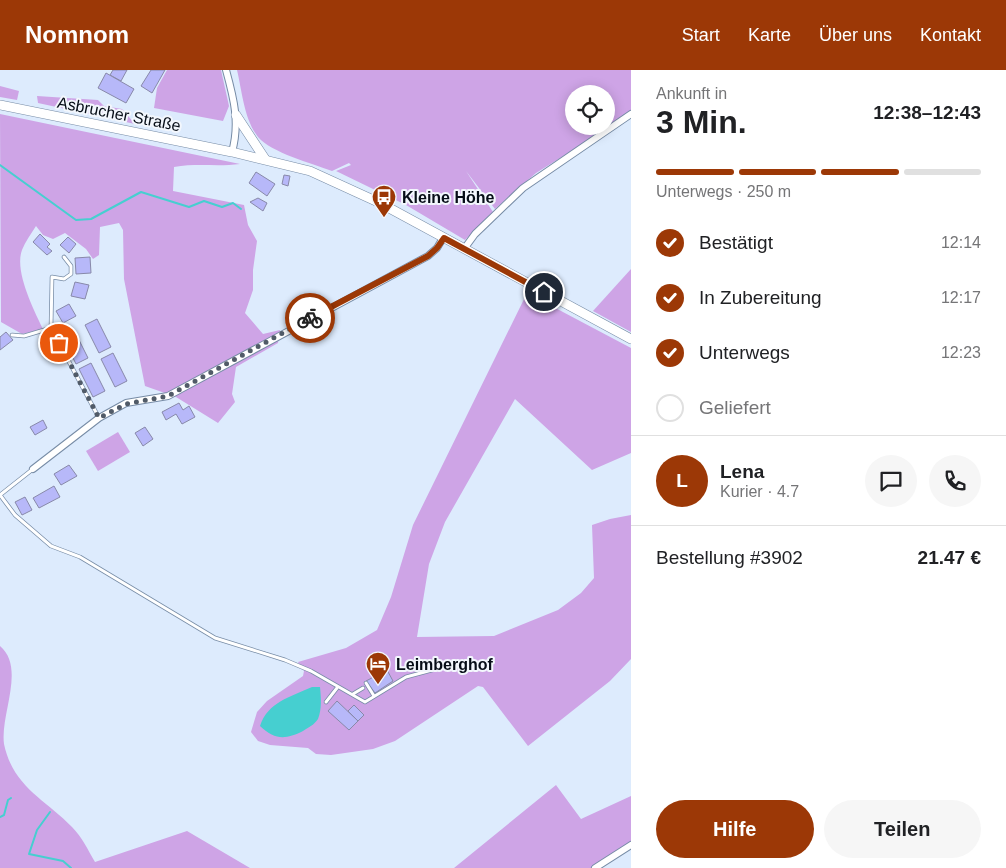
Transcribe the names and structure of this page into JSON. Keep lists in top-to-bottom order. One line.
{"streets":{"main road":["Asbrucher Straße"]},"places":{"bus stop":["Kleine Höhe"],"hotel":["Leimberghof"]},"page":{"header":"Nomnom","nav":["Start","Karte","Über uns","Kontakt"],"heading":["3 Min.","Ankunft in","12:38–12:43"],"panel":["Lena","Kurier · 4.7","Bestellung #3902","21.47 €"],"bar":"Unterwegs · 250 m","list":[["Bestätigt","12:14"],["In Zubereitung","12:17"],["Unterwegs","12:23"],"Geliefert"],"round":"L","buttons":["Hilfe","Teilen"]}}
